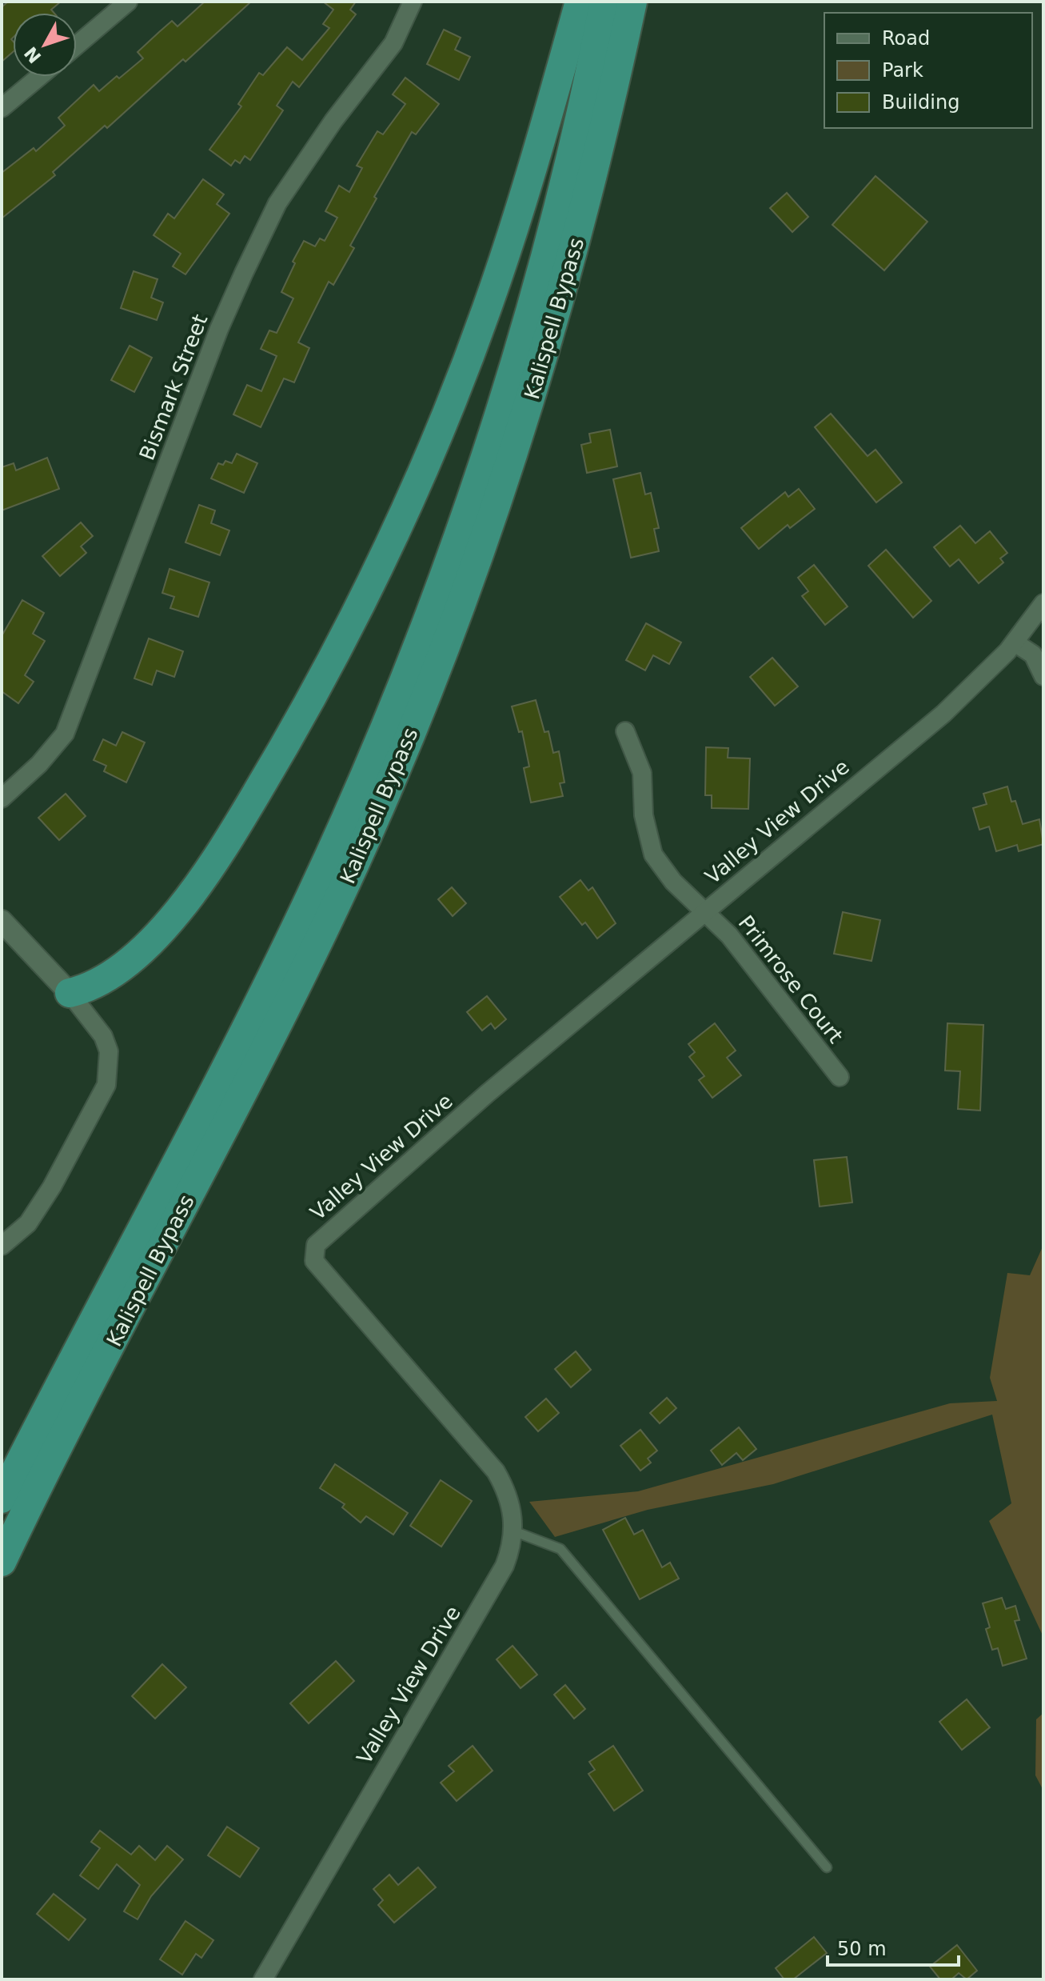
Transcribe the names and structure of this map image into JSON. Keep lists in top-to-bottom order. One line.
{"streets":{"highway":["Kalispell Bypass"],"street":["Bismark Street","Valley View Drive","Primrose Court"]},"crossings":[["Valley View Drive","Primrose Court"]],"legend":["Road","Park","Building"],"scale_bar":"50 m","north":"bottom left"}
